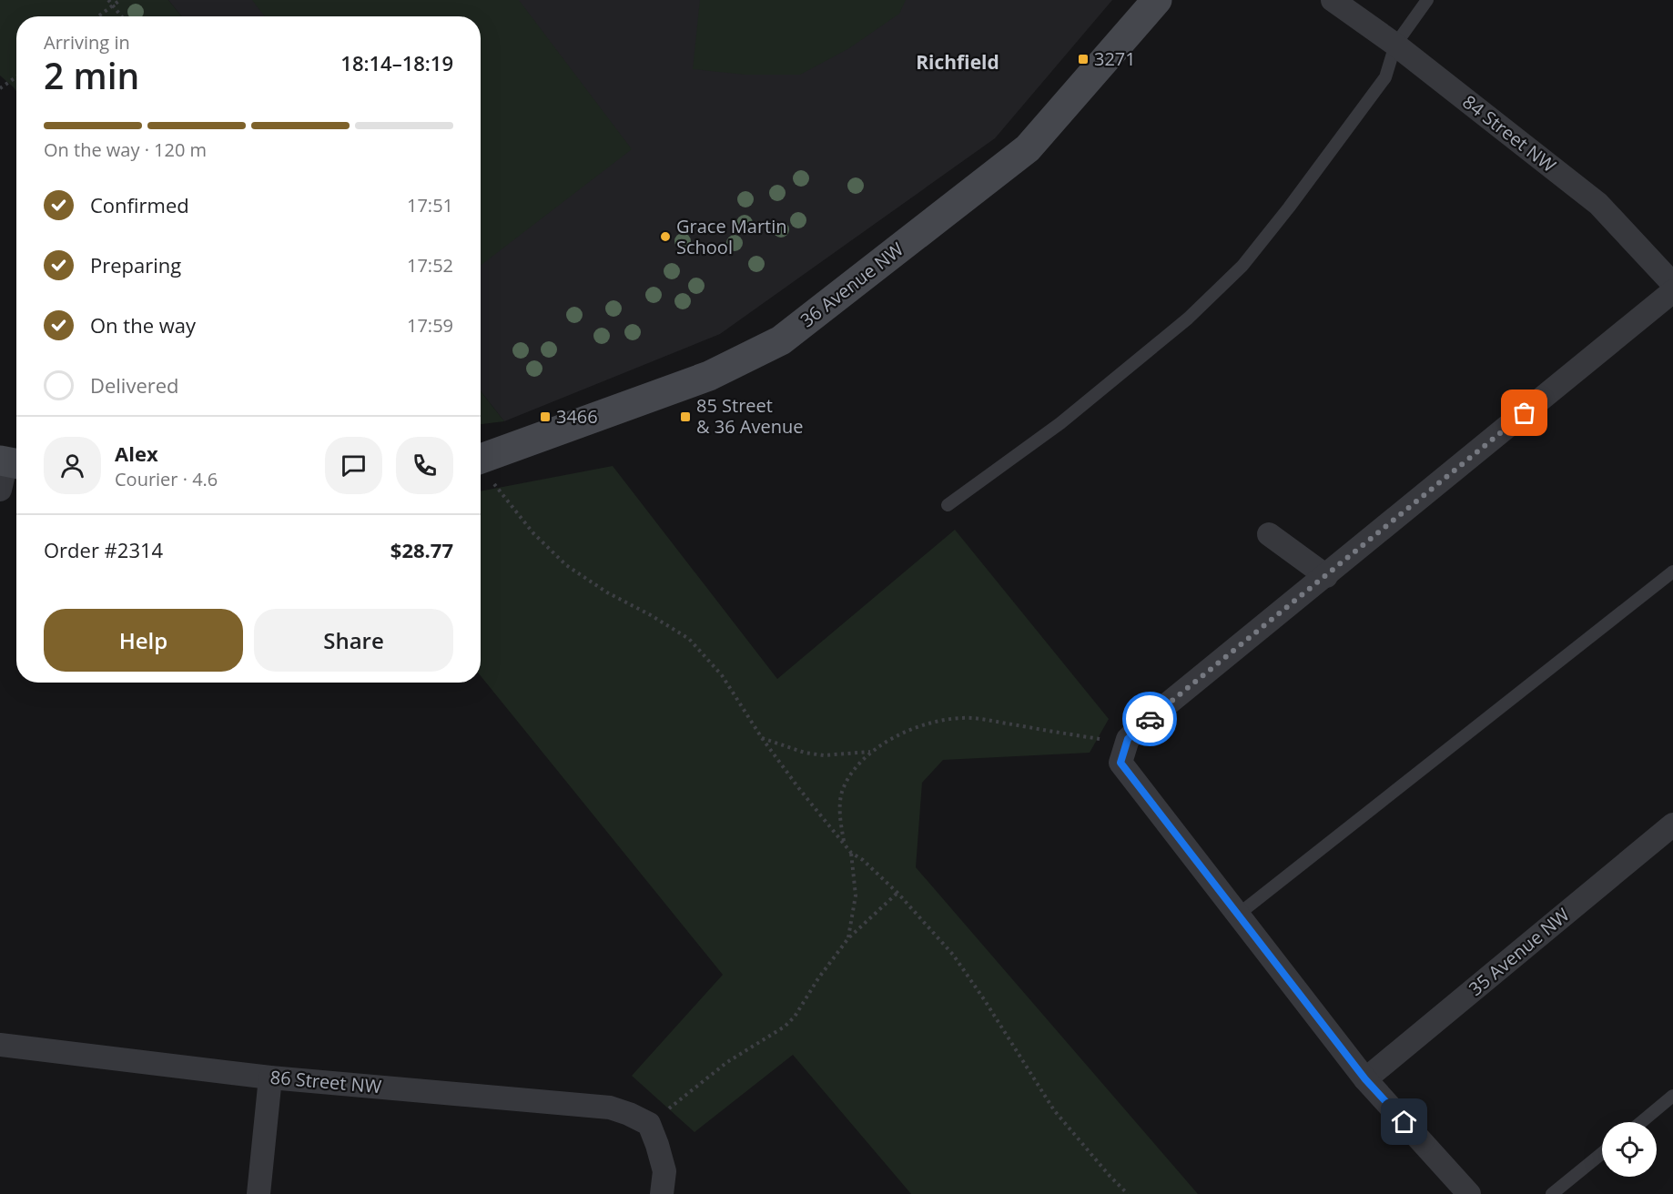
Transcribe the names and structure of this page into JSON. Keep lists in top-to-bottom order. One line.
{"streets":{"street":["84 Street NW","36 Avenue NW","35 Avenue NW","86 Street NW"]},"districts":["Richfield"],"places":{"transit":["3271","3466","85 Street & 36 Avenue"],"other":["Grace Martin School"]},"page":{"heading":["2 min","Arriving in","18:14–18:19"],"panel":["Alex","Courier · 4.6","Order #2314","$28.77"],"bar":"On the way · 120 m","list":[["Confirmed","17:51"],["Preparing","17:52"],["On the way","17:59"],"Delivered"],"buttons":["Help","Share"]}}
